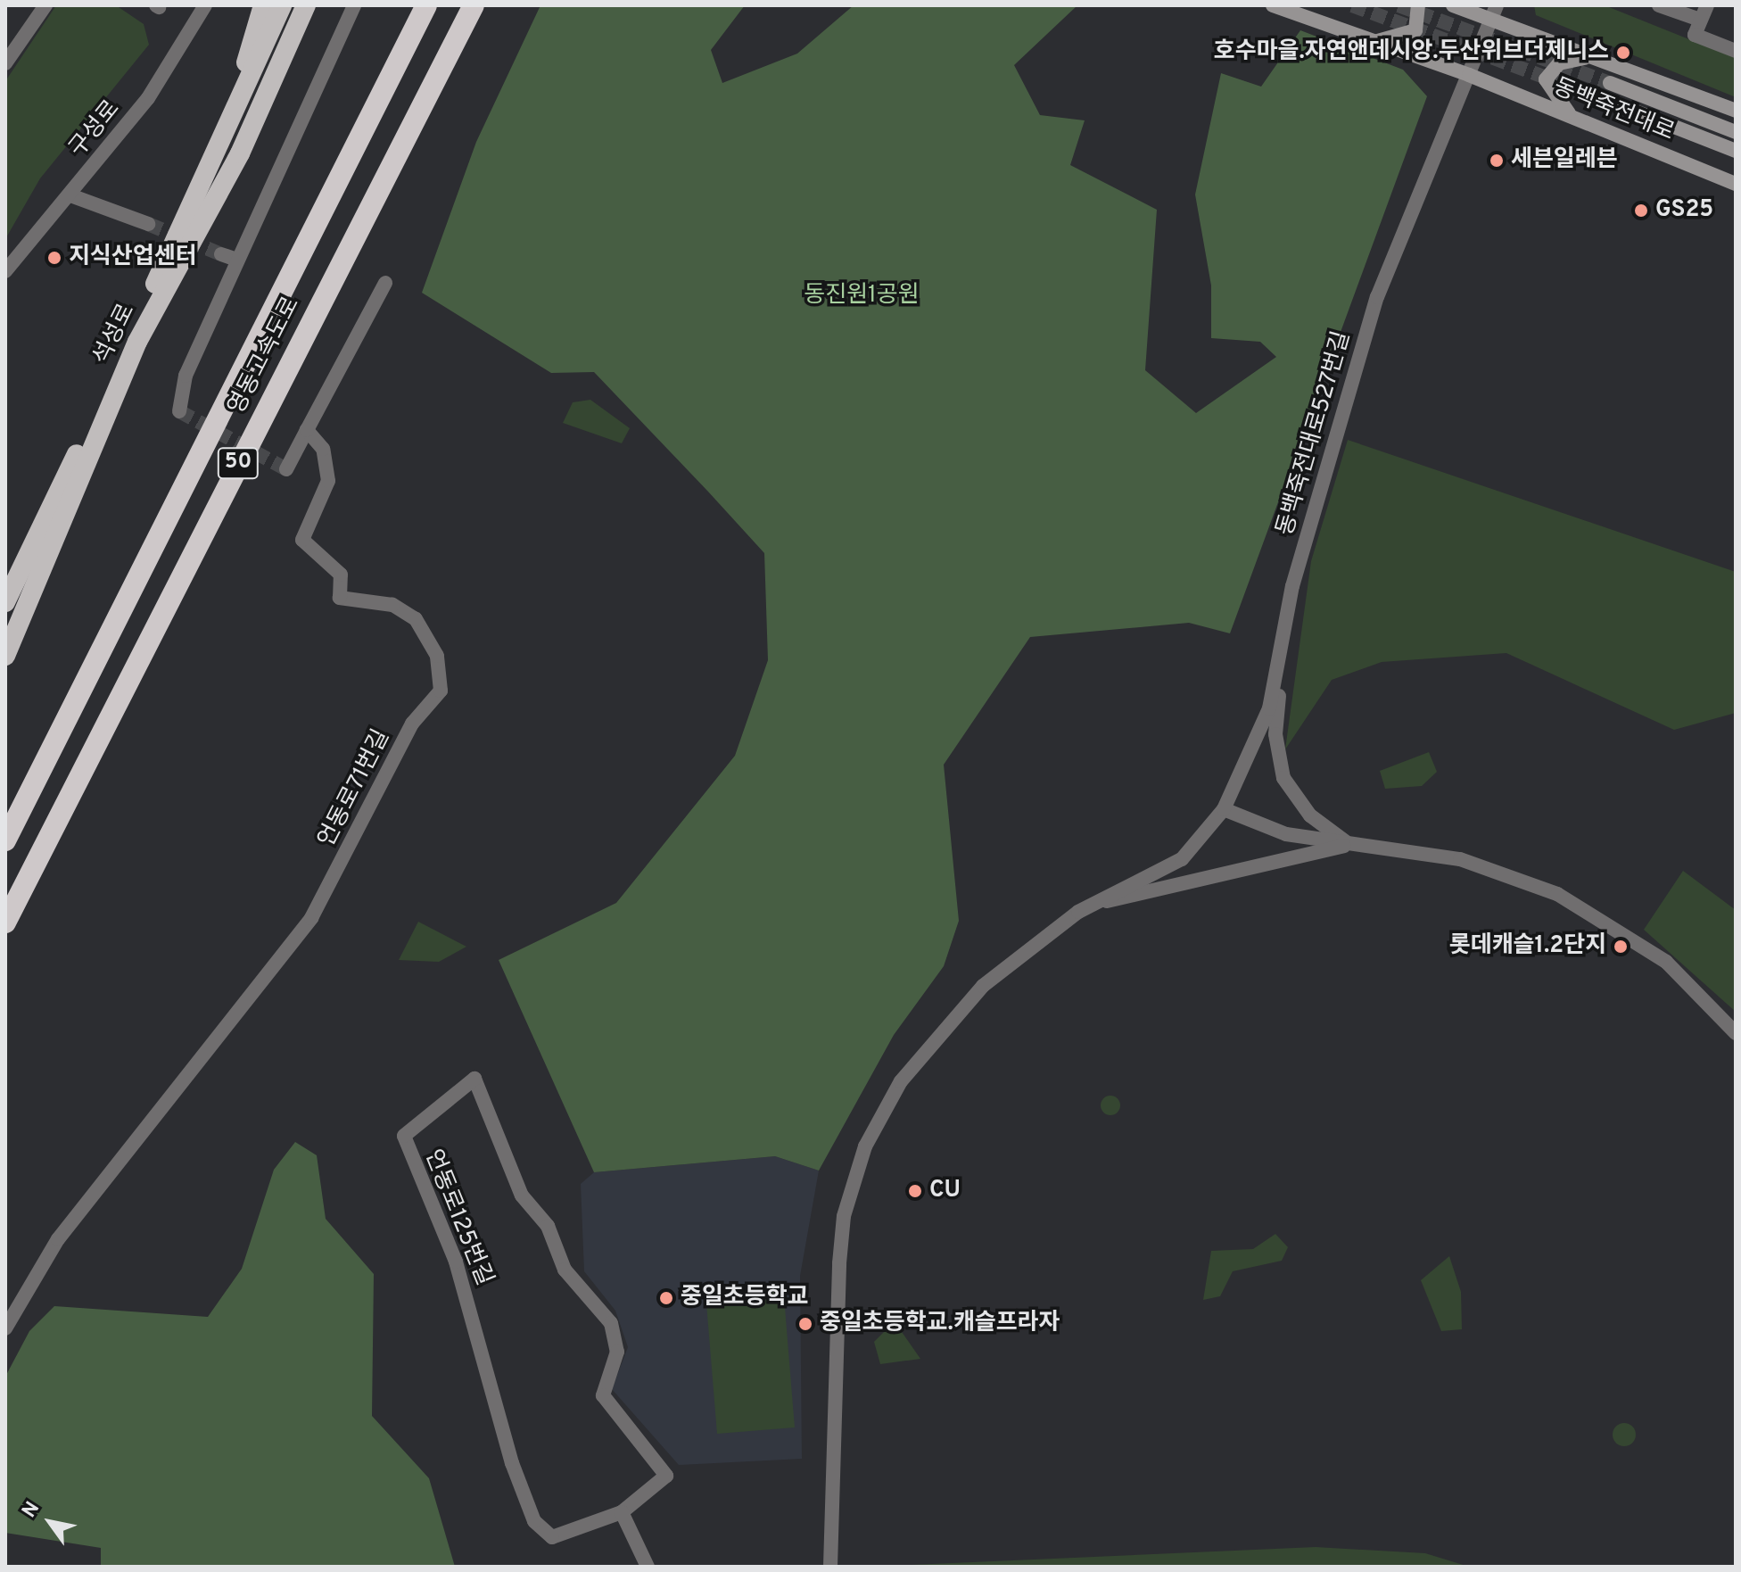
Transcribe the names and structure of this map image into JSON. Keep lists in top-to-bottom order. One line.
{"streets":{"highway":["석성로","영동고속도로","50"],"main road":["동백죽전대로"],"street":["구성로","동백죽전대로527번길","언동로71번길","언동로125번길"]},"crossings":[["동백죽전대로","동백죽전대로527번길"]],"parks":["동진원1공원"],"places":["호수마을.자연앤데시앙.두산위브더제니스","세븐일레븐","GS25","지식산업센터","롯데캐슬1.2단지","CU","중일초등학교","중일초등학교.캐슬프라자"],"north":"top left"}
